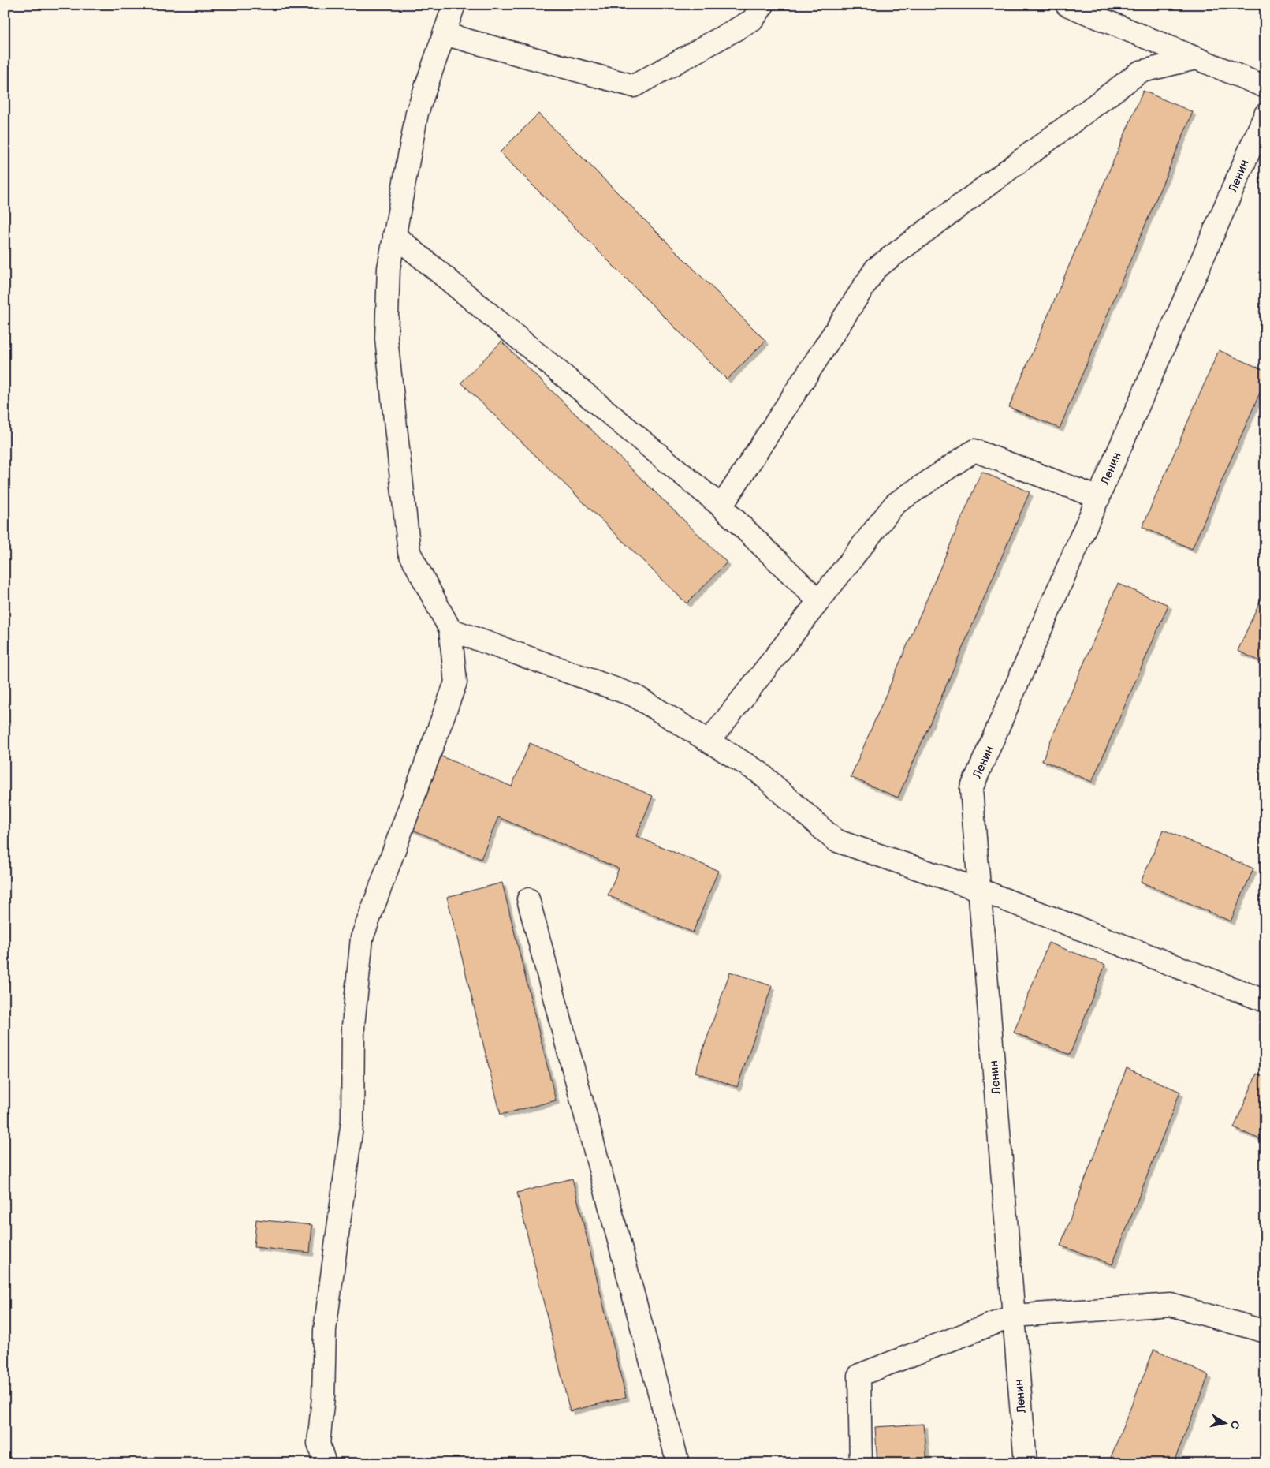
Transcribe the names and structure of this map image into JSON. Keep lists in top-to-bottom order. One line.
{"streets":{"street":["Ленин"]},"north":"right"}
